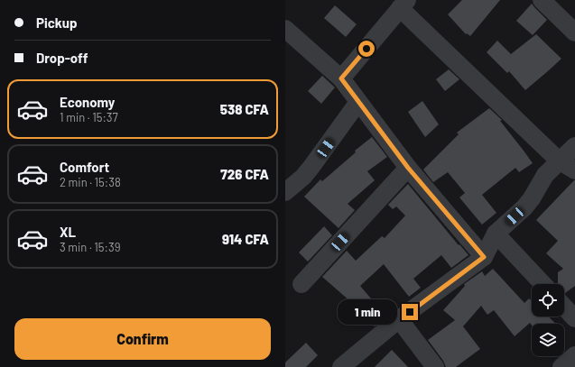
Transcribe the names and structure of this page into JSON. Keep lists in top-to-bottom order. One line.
{"page":{"banner":["Pickup","Drop-off"],"list":[{"name":"Economy","note":"1 min · 15:37","value":"538 CFA"},{"name":"Comfort","note":"2 min · 15:38","value":"726 CFA"},{"name":"XL","note":"3 min · 15:39","value":"914 CFA"}],"bubble":"1 min","buttons":"Confirm"}}
